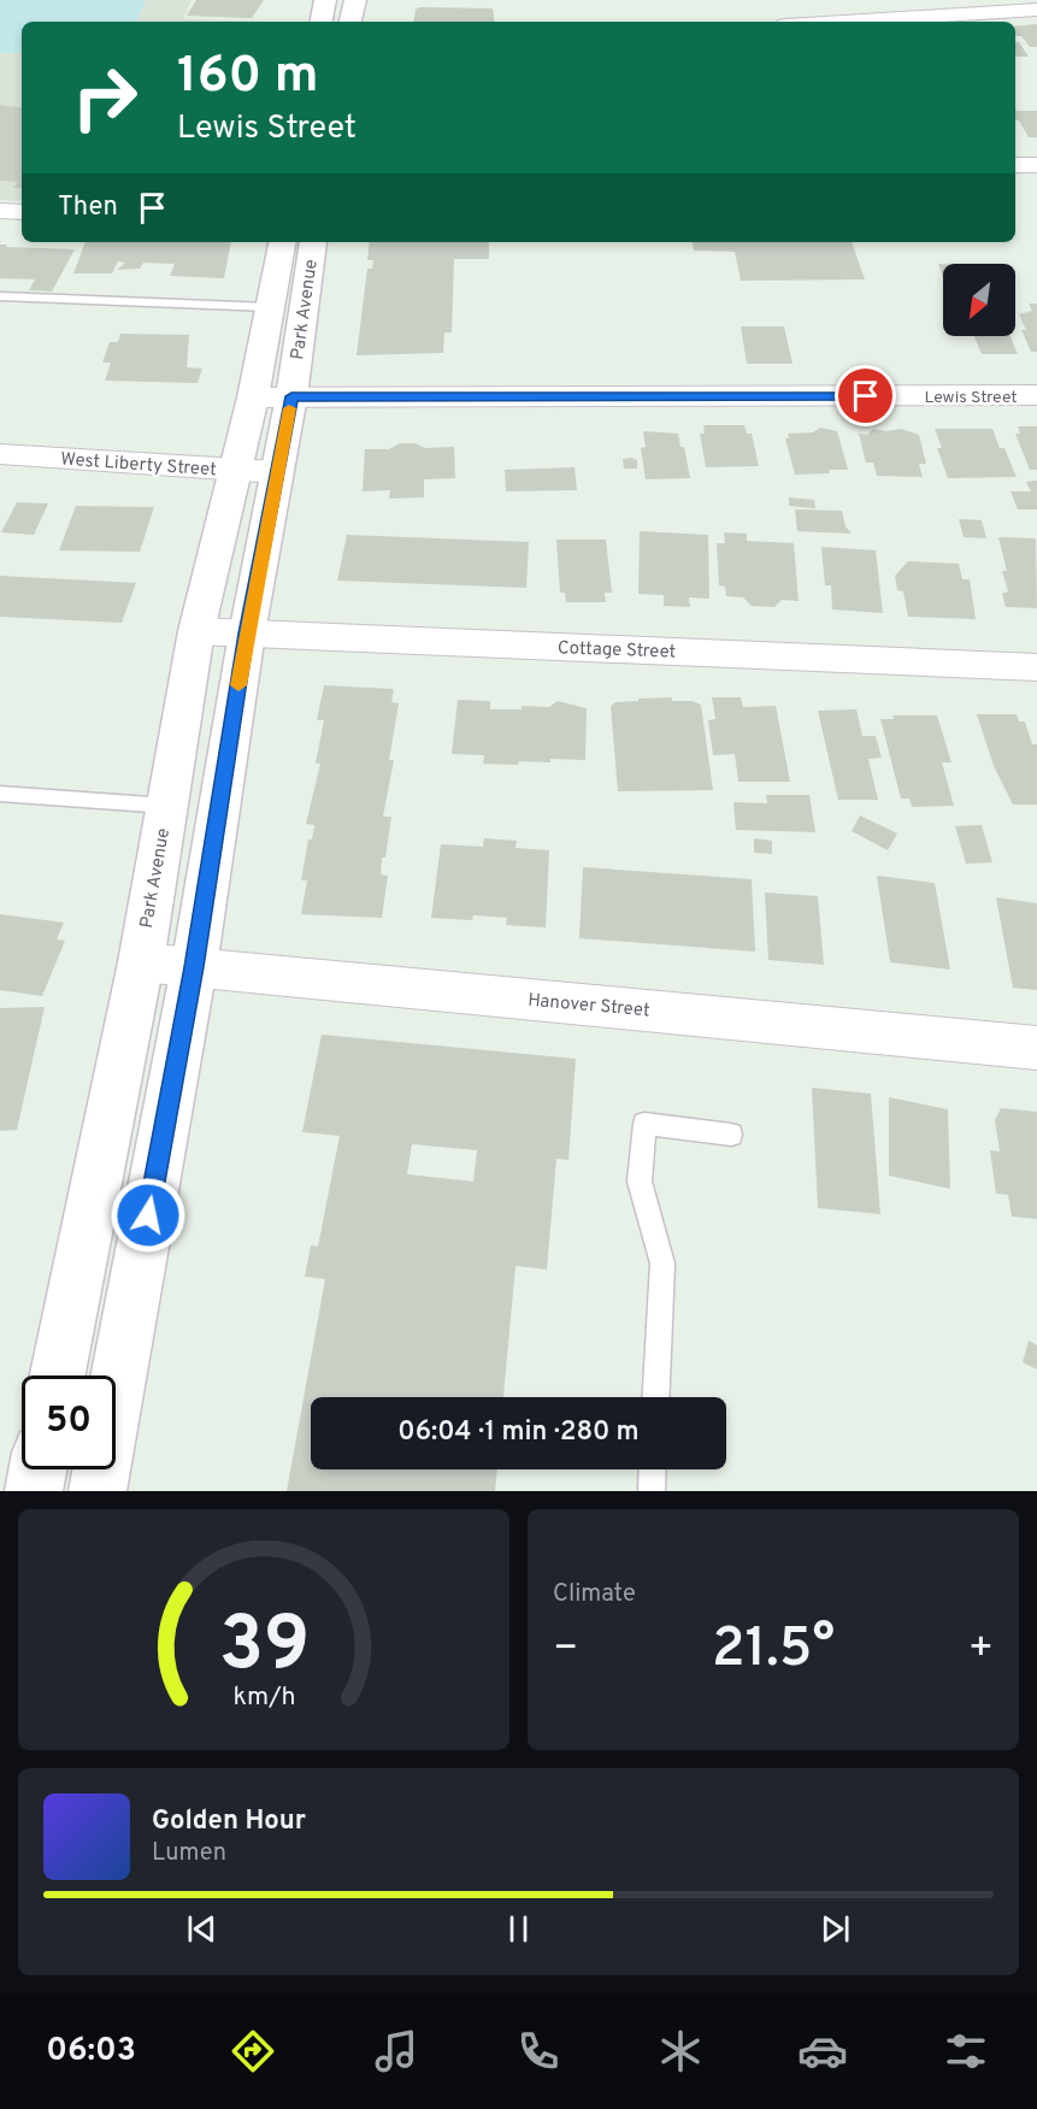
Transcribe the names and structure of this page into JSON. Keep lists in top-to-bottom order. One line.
{"streets":{"main road":["Park Avenue"],"street":["Lewis Street","West Liberty Street","Cottage Street","Hanover Street"]},"crossings":[["Park Avenue","Lewis Street"],["Park Avenue","West Liberty Street"],["Park Avenue","Cottage Street"],["Park Avenue","Hanover Street"]],"north":"bottom left","page":{"turn":["160 m","Lewis Street"],"then":"Then","limit":"50","trip":"06:04 · 1 min · 280 m","tile":"Climate","heat":["−","21.5°","+"],"song":["Golden Hour","Lumen"],"tabs":"06:03","gauge":["39","km/h"]}}
